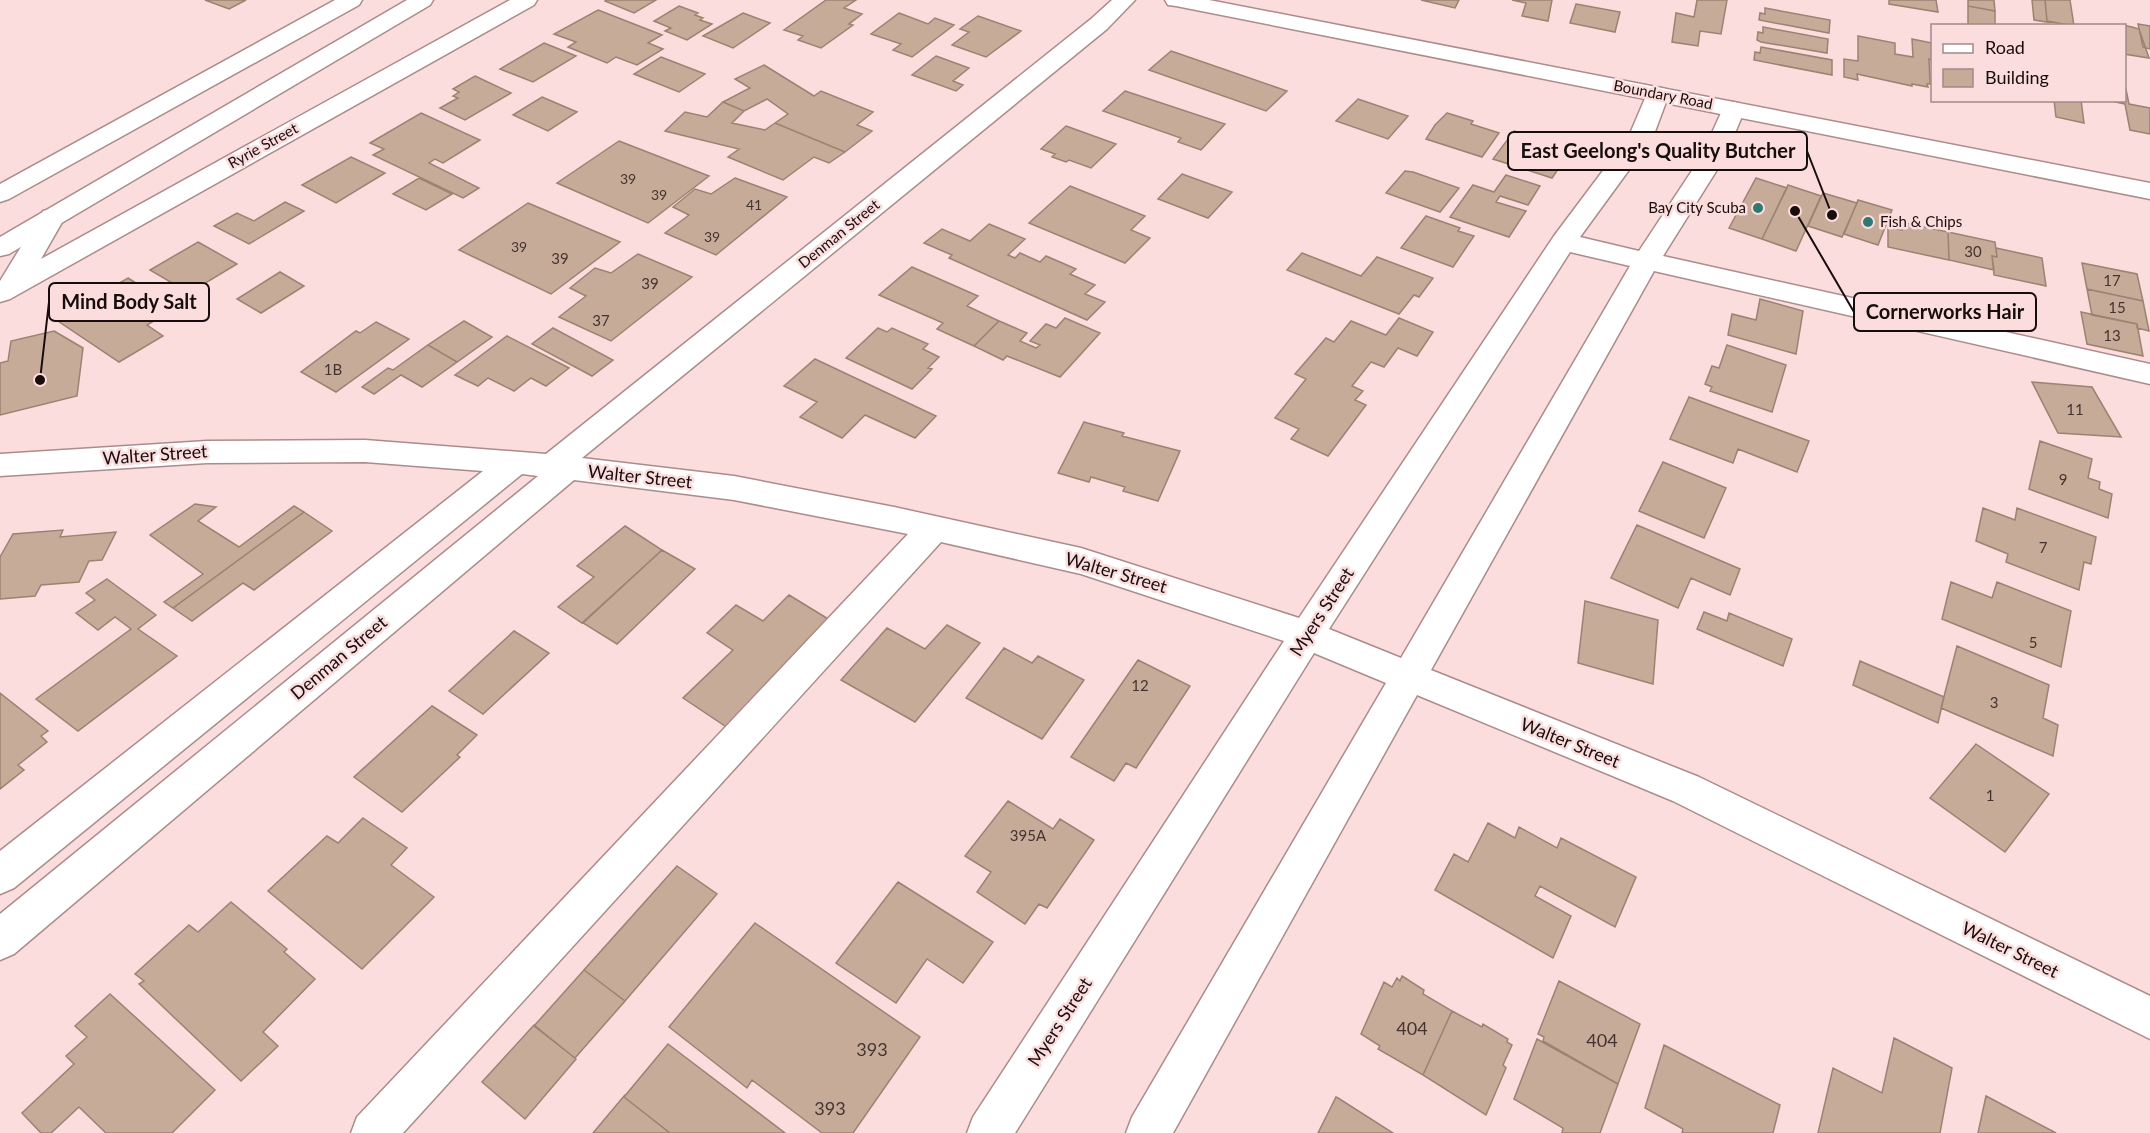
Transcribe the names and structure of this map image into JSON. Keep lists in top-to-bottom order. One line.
{"streets":{"street":["Boundary Road","Ryrie Street","Denman Street","Walter Street","Myers Street"]},"crossings":[["Boundary Road","Myers Street"],["Denman Street","Walter Street"],["Walter Street","Myers Street"]],"places":["Bay City Scuba","Cornerworks Hair","East Geelong's Quality Butcher","Fish & Chips","Mind Body Salt"],"house_numbers":["39","39","41","39","39","30","39","17","39","15","37","13","1B","11","9","7","5","12","3","1","395A","404","404","393","393"],"legend":["Road","Building"]}
